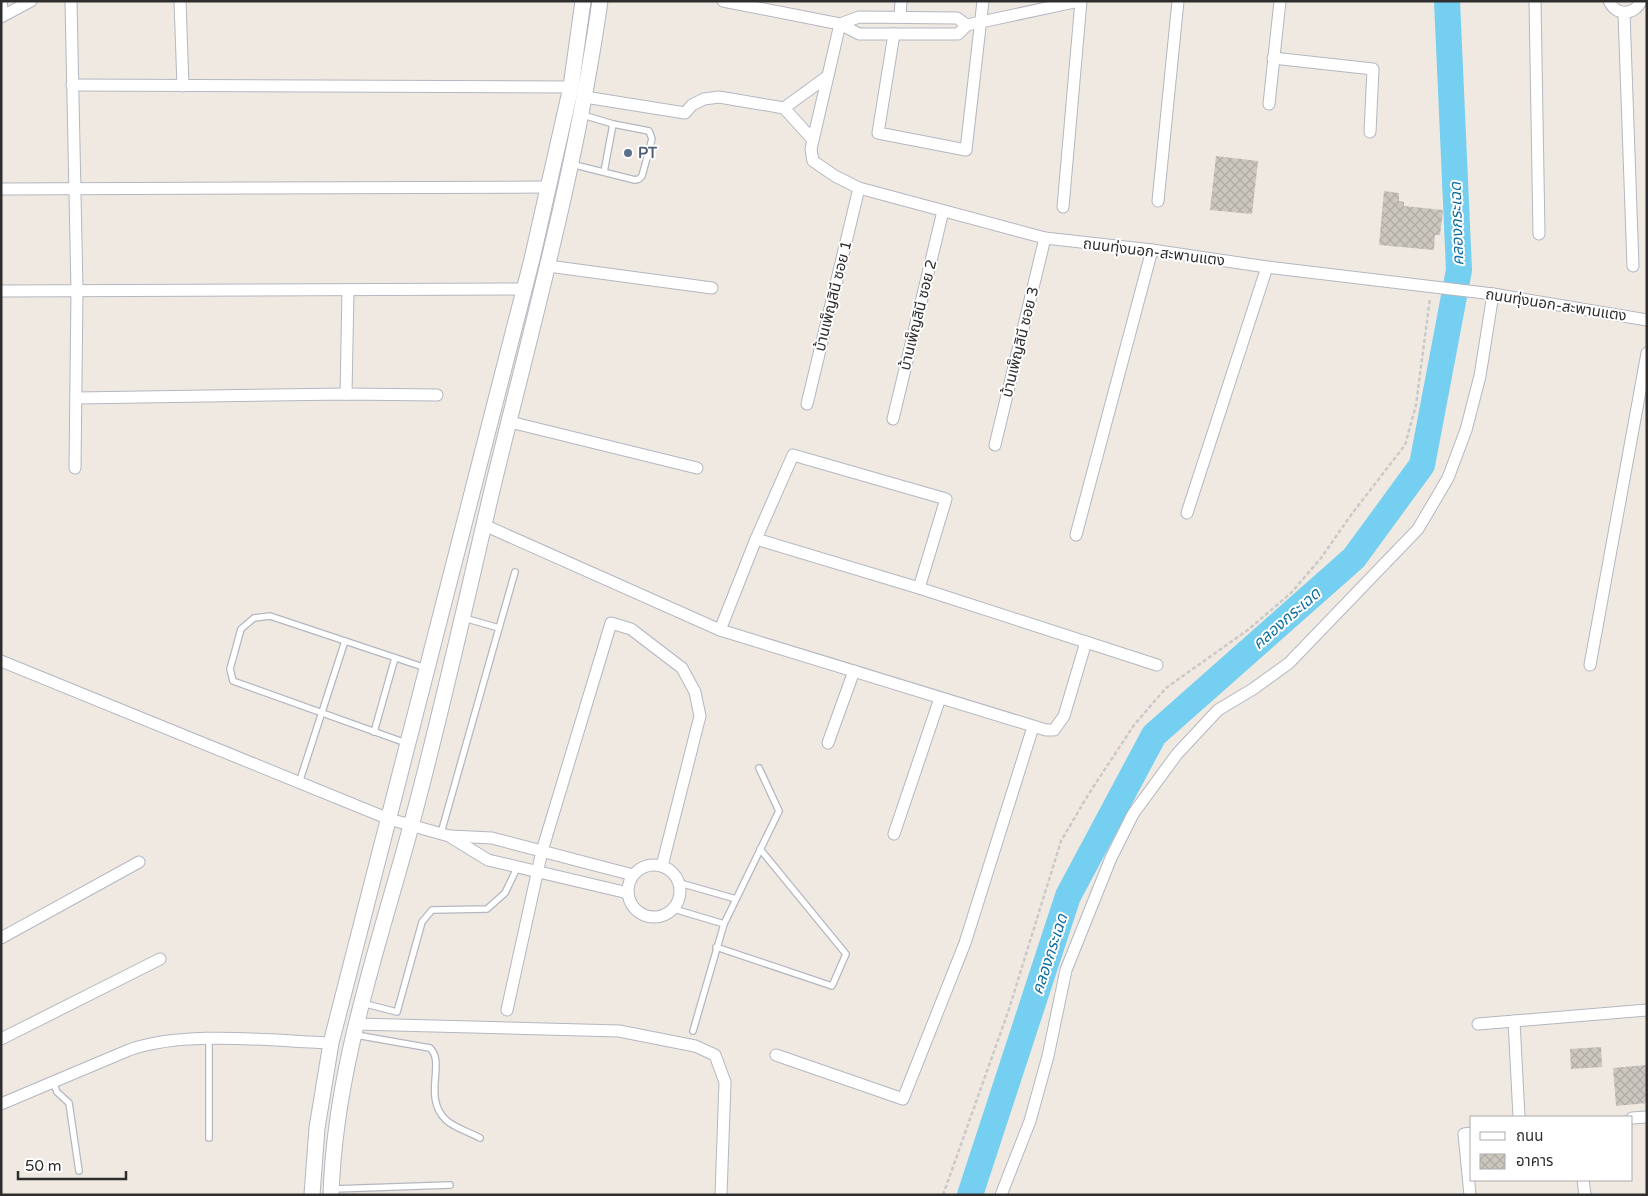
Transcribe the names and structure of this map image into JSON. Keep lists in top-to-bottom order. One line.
{"streets":{"street":["ถนนทุ่งนอก-สะพานแตง","บ้านเพ็ญสินี ซอย 1","บ้านเพ็ญสินี ซอย 2","บ้านเพ็ญสินี ซอย 3"]},"crossings":[["ถนนทุ่งนอก-สะพานแตง","บ้านเพ็ญสินี ซอย 1"],["ถนนทุ่งนอก-สะพานแตง","บ้านเพ็ญสินี ซอย 2"],["ถนนทุ่งนอก-สะพานแตง","บ้านเพ็ญสินี ซอย 3"]],"water":["คลองกระเฉด"],"places":["PT"],"legend":["ถนน","อาคาร"],"scale_bar":"50 m"}
